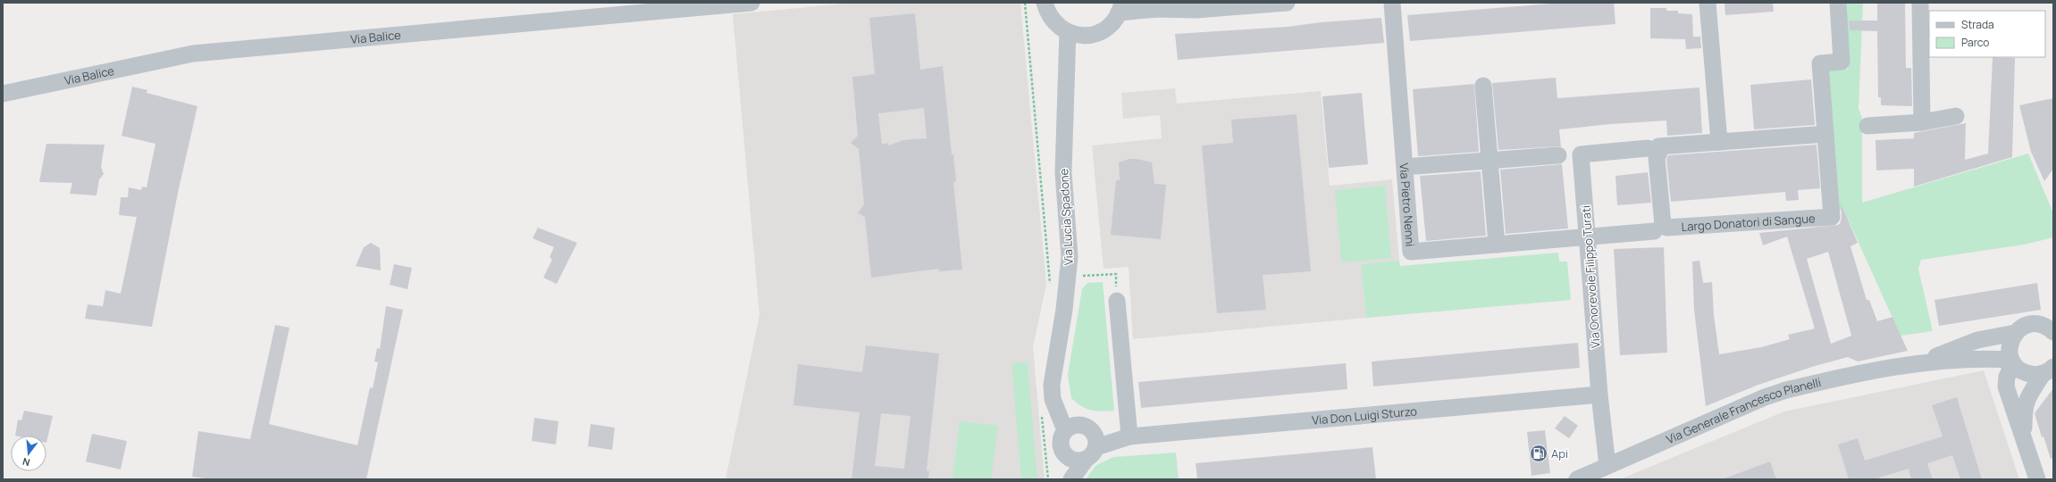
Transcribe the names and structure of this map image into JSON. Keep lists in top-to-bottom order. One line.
{"streets":{"street":["Via Balice","Via Pietro Nenni","Via Lucia Spadone","Largo Donatori di Sangue","Via Onorevole Filippo Turati","Via Generale Francesco Planelli","Via Don Luigi Sturzo"]},"crossings":[["Via Pietro Nenni","Via Onorevole Filippo Turati"],["Via Onorevole Filippo Turati","Via Generale Francesco Planelli"],["Via Onorevole Filippo Turati","Via Don Luigi Sturzo"]],"places":{"fuel station":["Api"]},"legend":["Strada","Parco"],"north":"bottom"}
